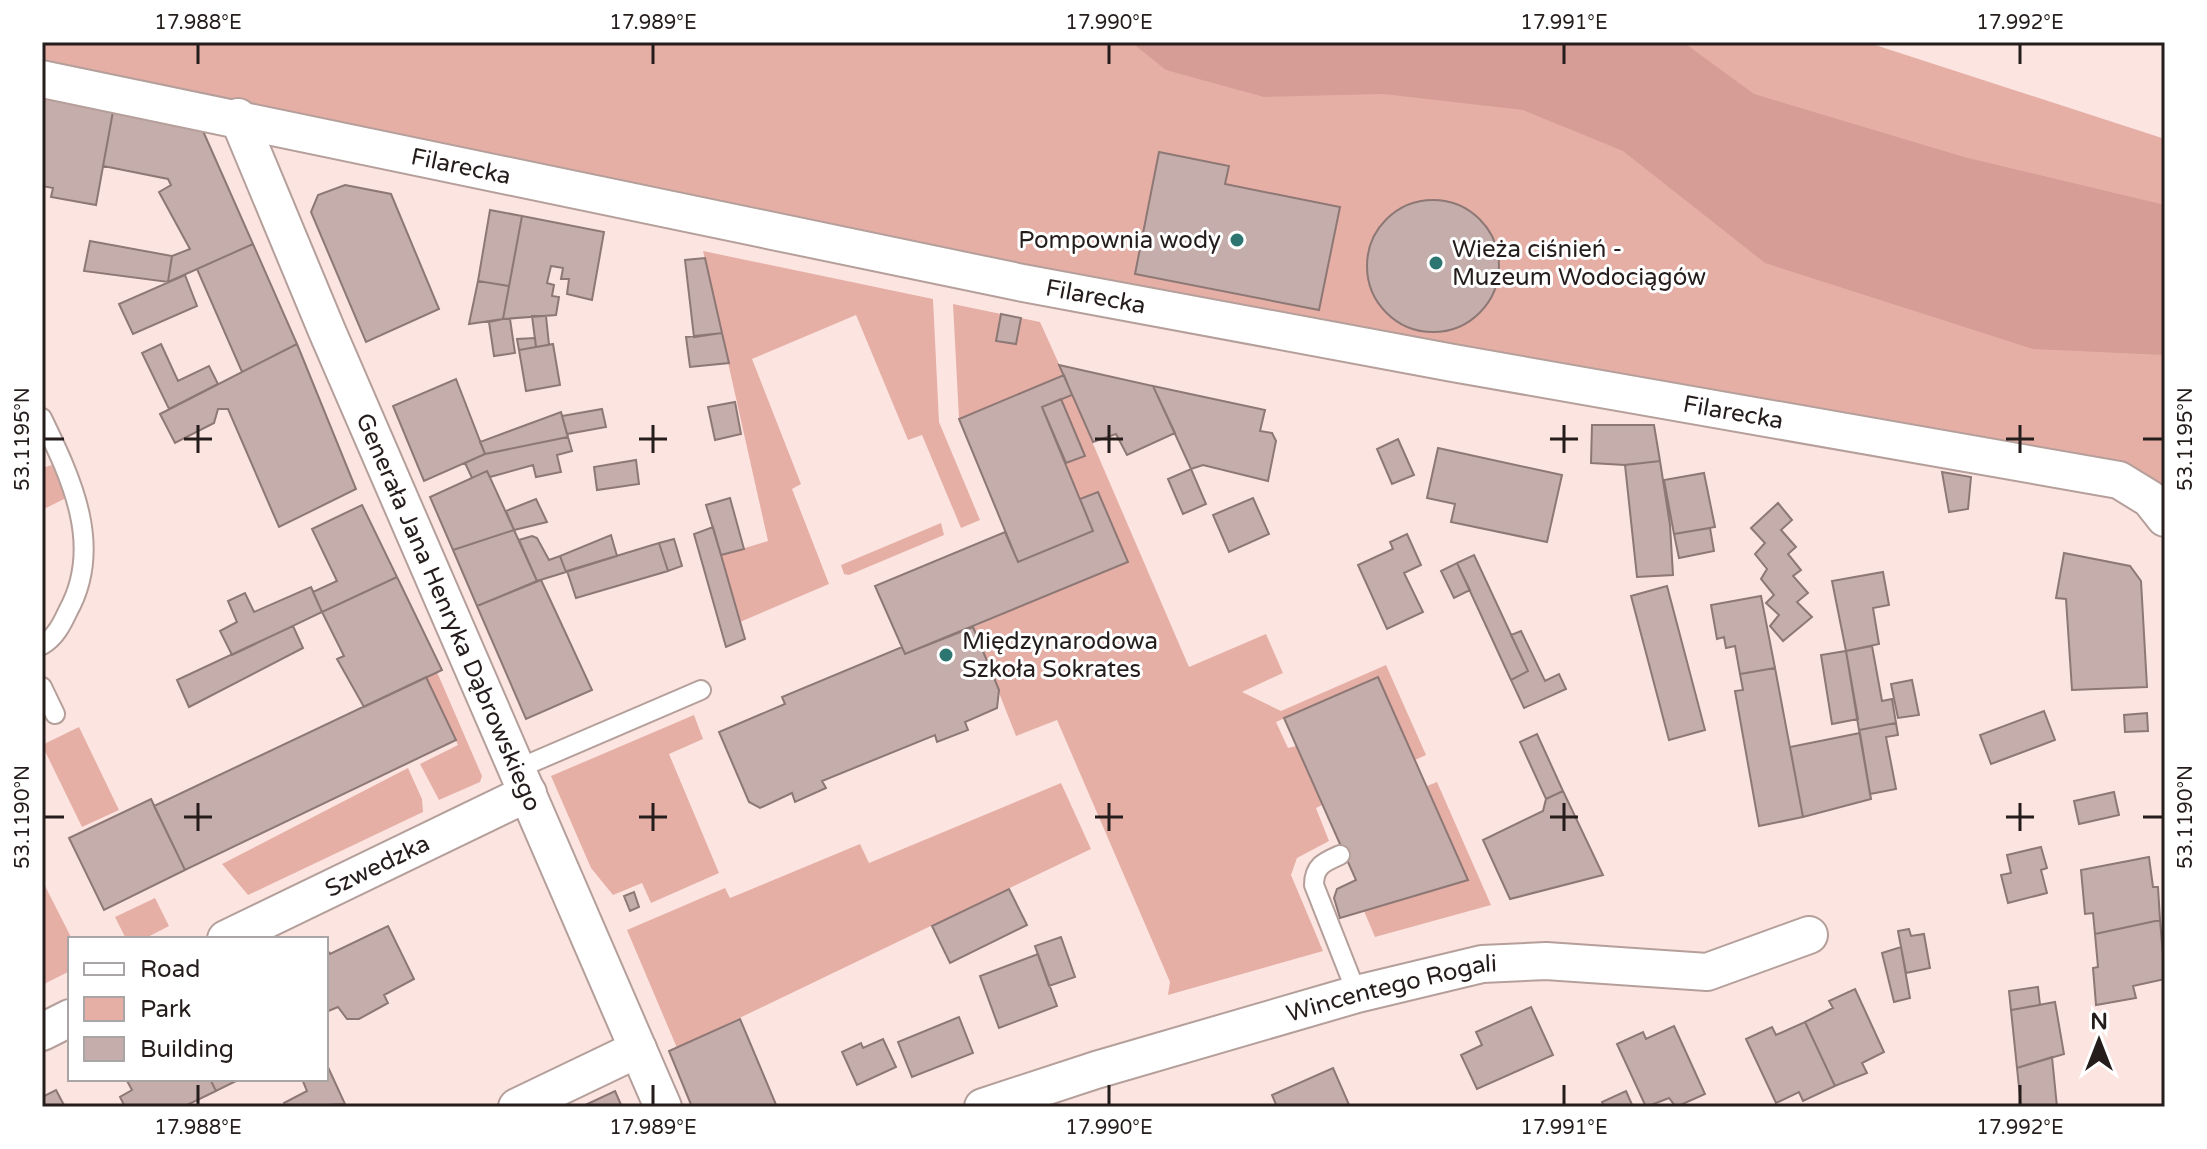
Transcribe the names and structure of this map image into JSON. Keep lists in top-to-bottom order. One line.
{"streets":{"street":["Filarecka","Generała Jana Henryka Dąbrowskiego","Szwedzka","Wincentego Rogali"]},"crossings":[["Filarecka","Generała Jana Henryka Dąbrowskiego"],["Generała Jana Henryka Dąbrowskiego","Szwedzka"]],"places":["Pompownia wody","Wieża ciśnień - Muzeum Wodociągów","Międzynarodowa Szkoła Sokrates"],"legend":["Road","Park","Building"],"north":"top","coordinates":["17.988°E","17.989°E","17.990°E","17.991°E","17.992°E","53.1195°N","53.1190°N"]}
